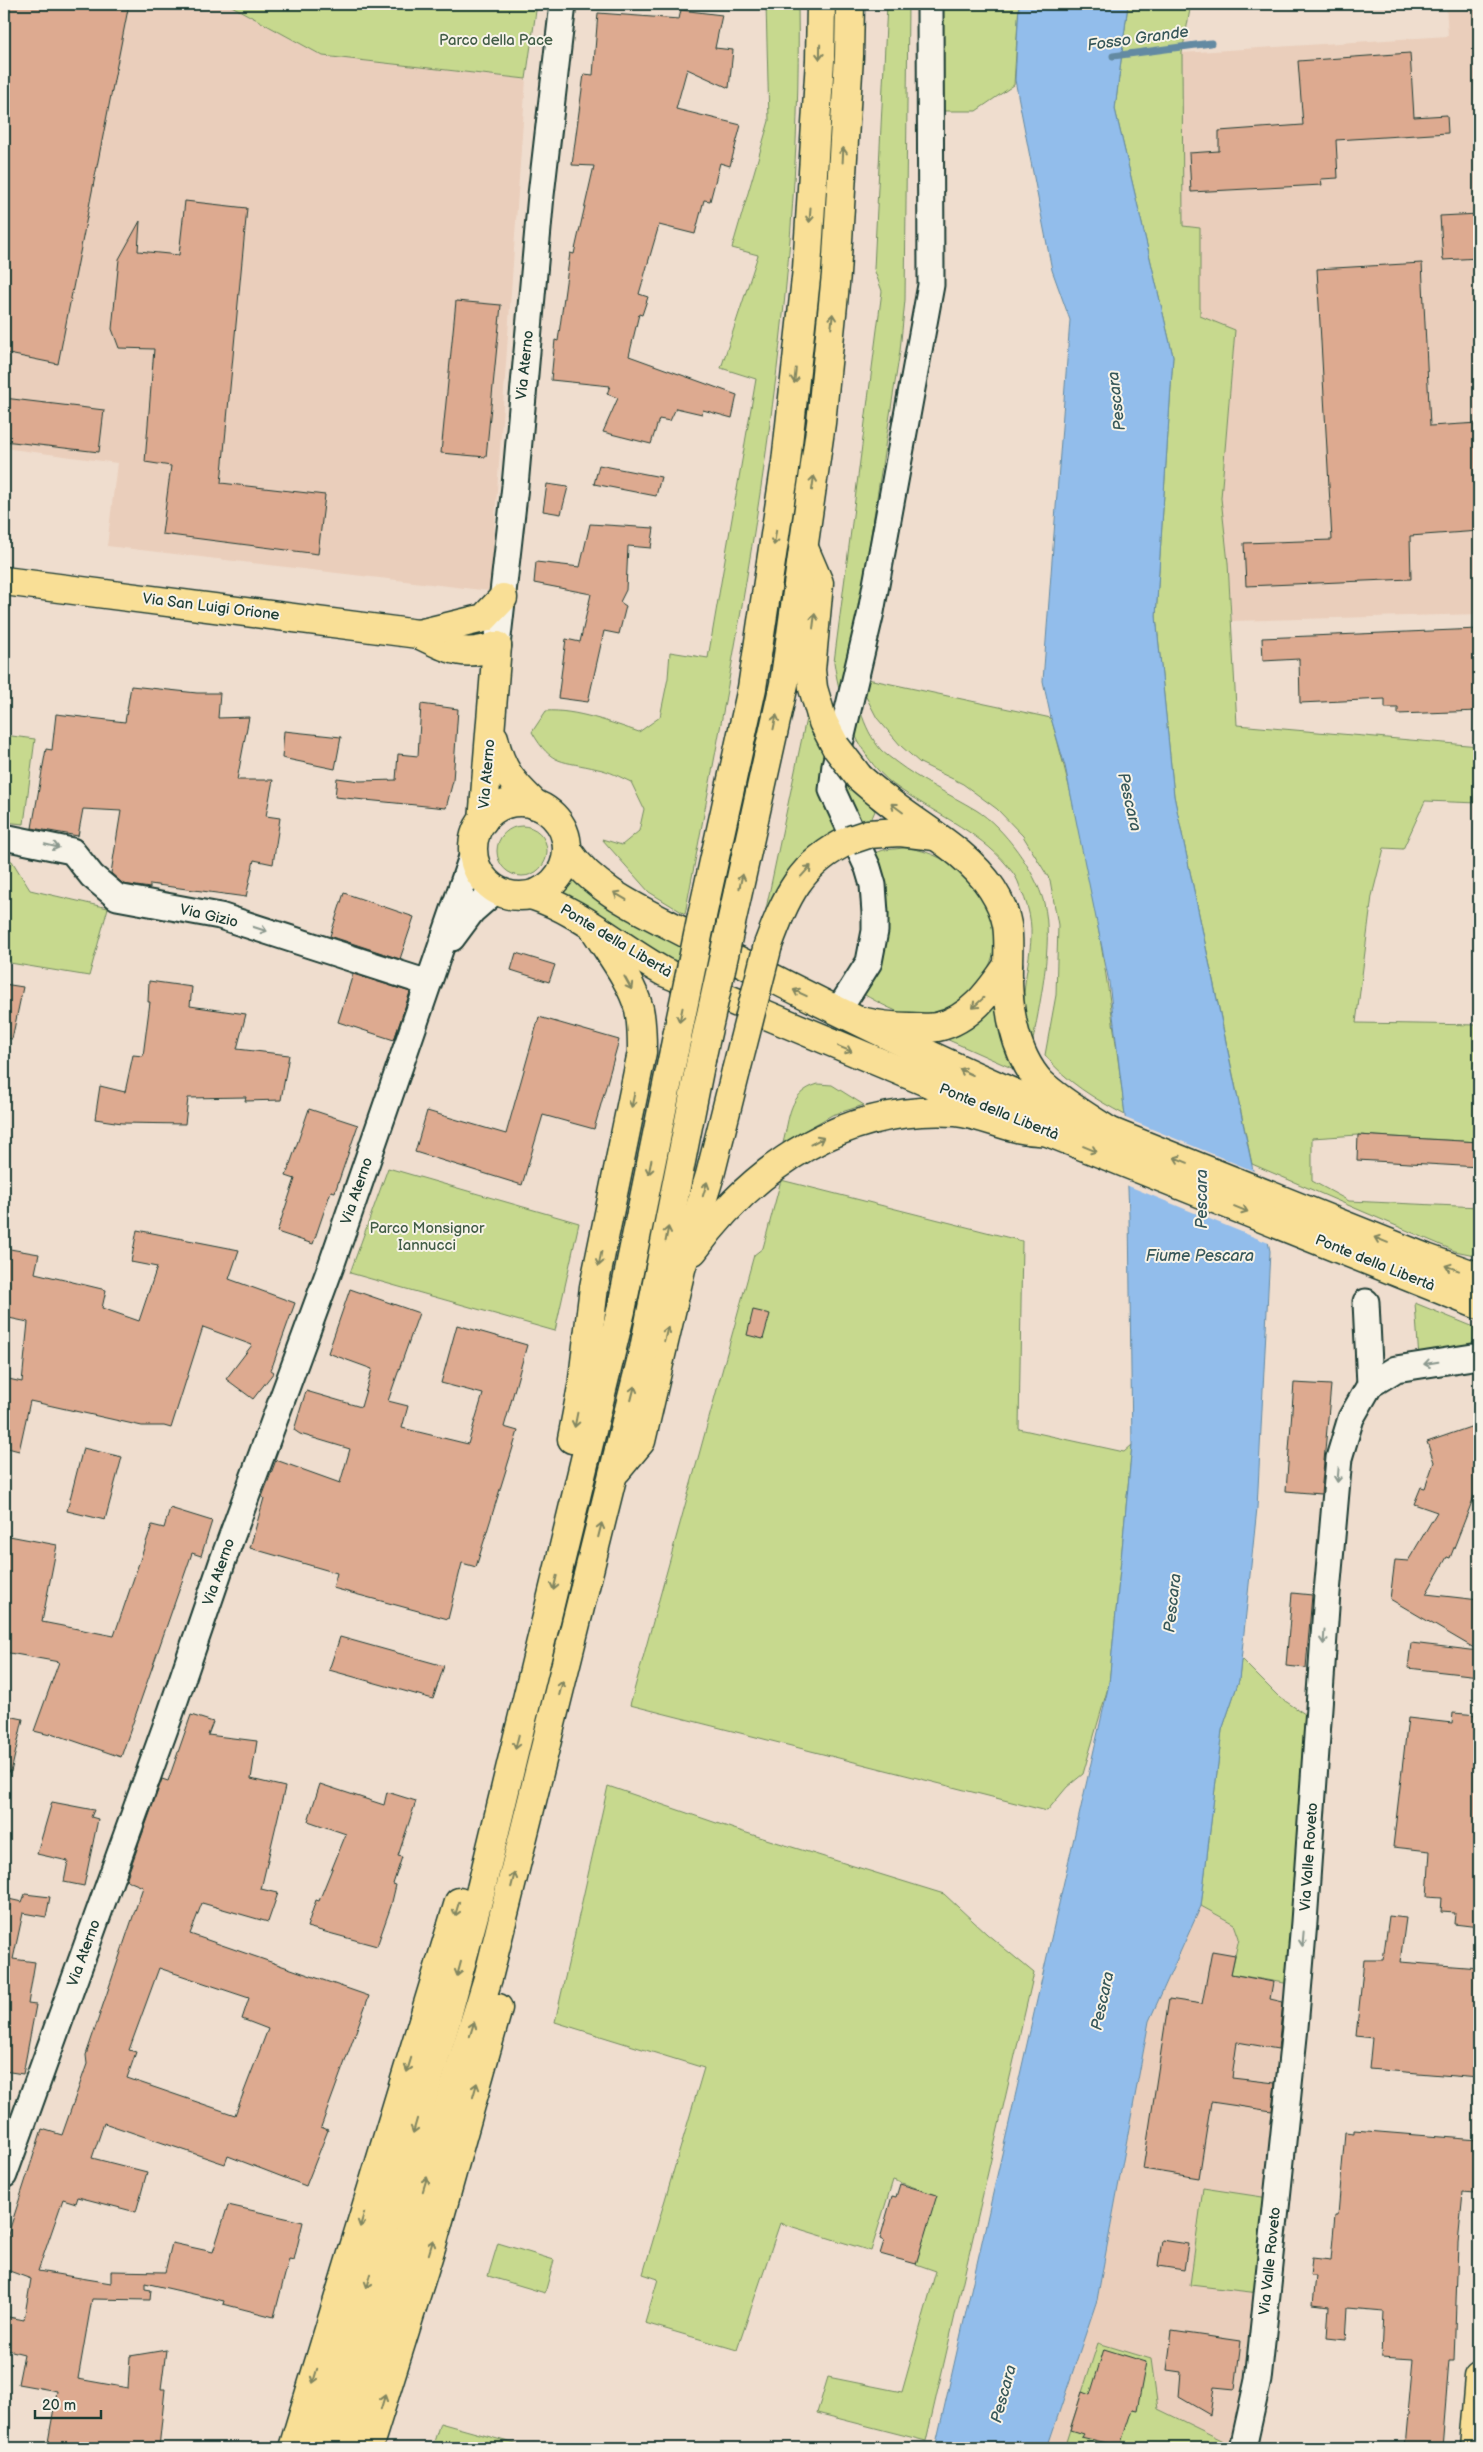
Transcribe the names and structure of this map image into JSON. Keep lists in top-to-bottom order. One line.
{"streets":{"main road":["Via Aterno","Via San Luigi Orione","Ponte della Libertà"],"street":["Via Gizio","Via Valle Roveto"]},"crossings":[["Via Aterno","Via San Luigi Orione"],["Via Aterno","Via Gizio"],["Via Aterno","Ponte della Libertà"]],"one_way":["Via Gizio","Via Valle Roveto"],"water":["Fosso Grande","Pescara","Fiume Pescara"],"parks":["Parco della Pace","Parco Monsignor Iannucci"],"scale_bar":"20 m"}
